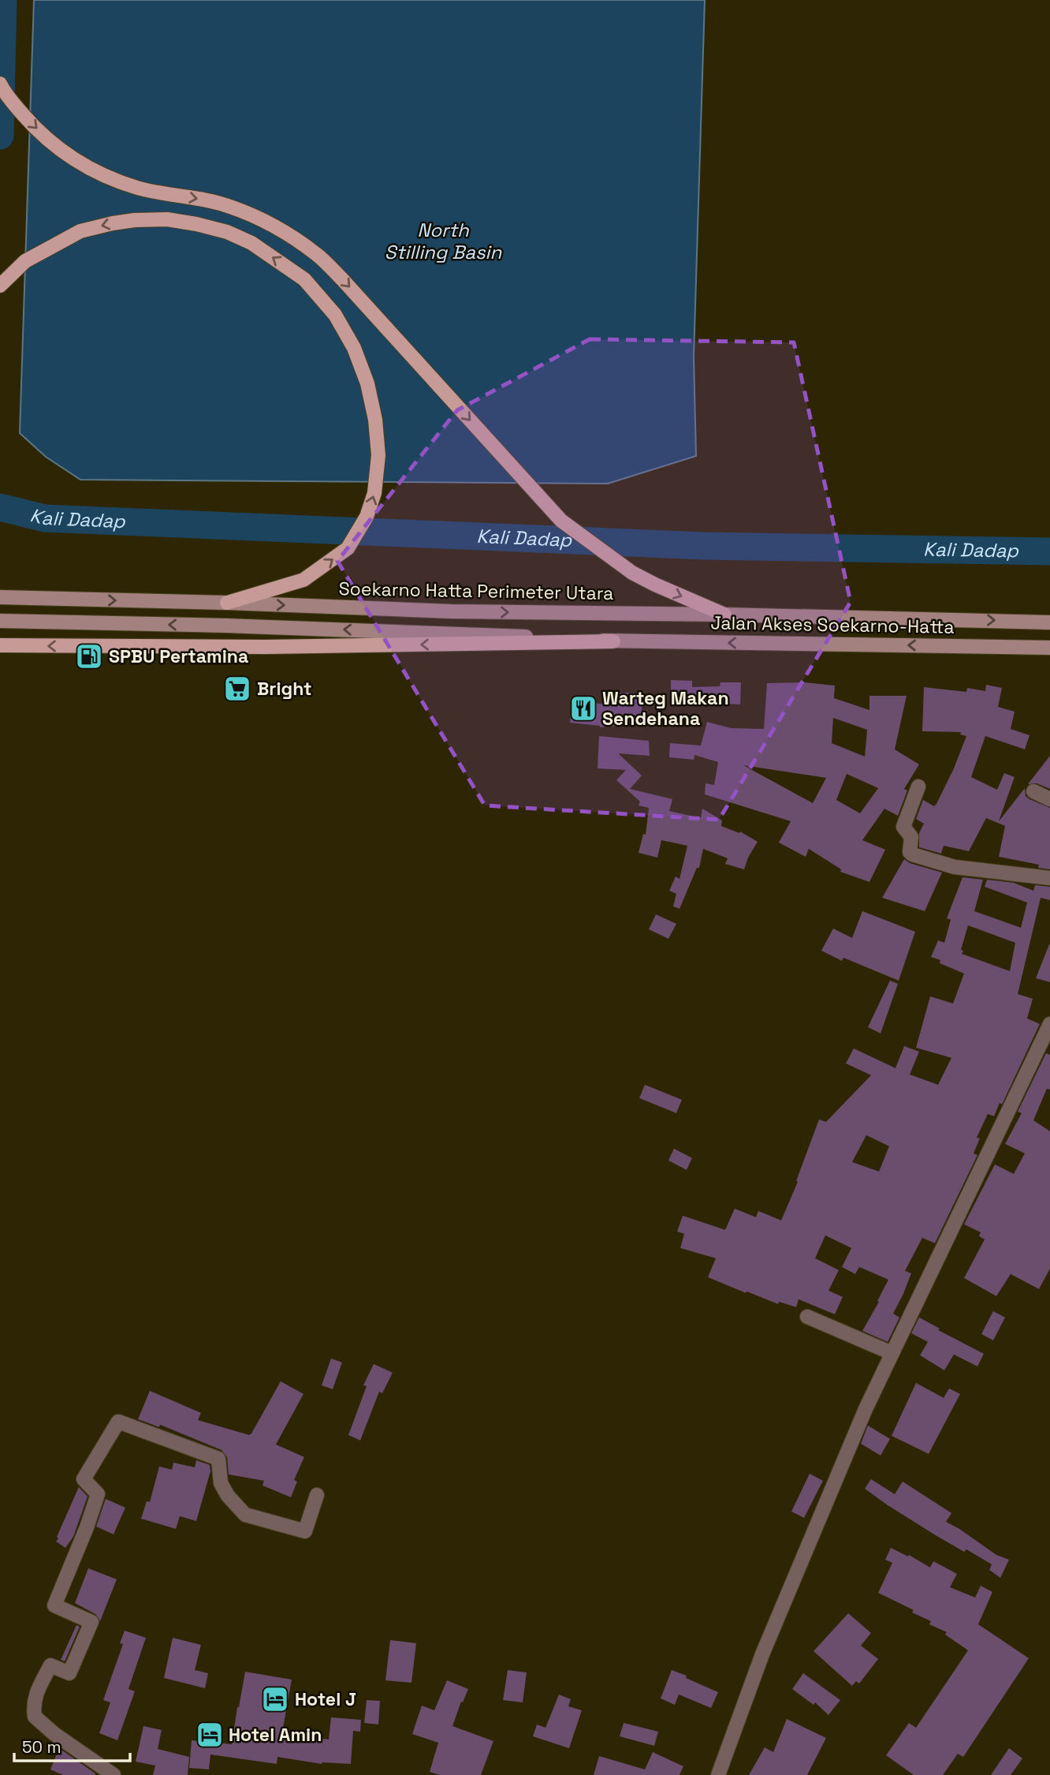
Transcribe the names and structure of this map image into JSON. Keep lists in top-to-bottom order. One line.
{"streets":{"main road":["Soekarno Hatta Perimeter Utara","Jalan Akses Soekarno-Hatta"]},"crossings":[["Soekarno Hatta Perimeter Utara","Jalan Akses Soekarno-Hatta"]],"water":["North Stilling Basin","Kali Dadap"],"places":{"fuel station":["SPBU Pertamina"],"supermarket":["Bright"],"restaurant":["Warteg Makan Sendehana"],"hotel":["Hotel J","Hotel Amin"]},"scale_bar":"50 m"}
